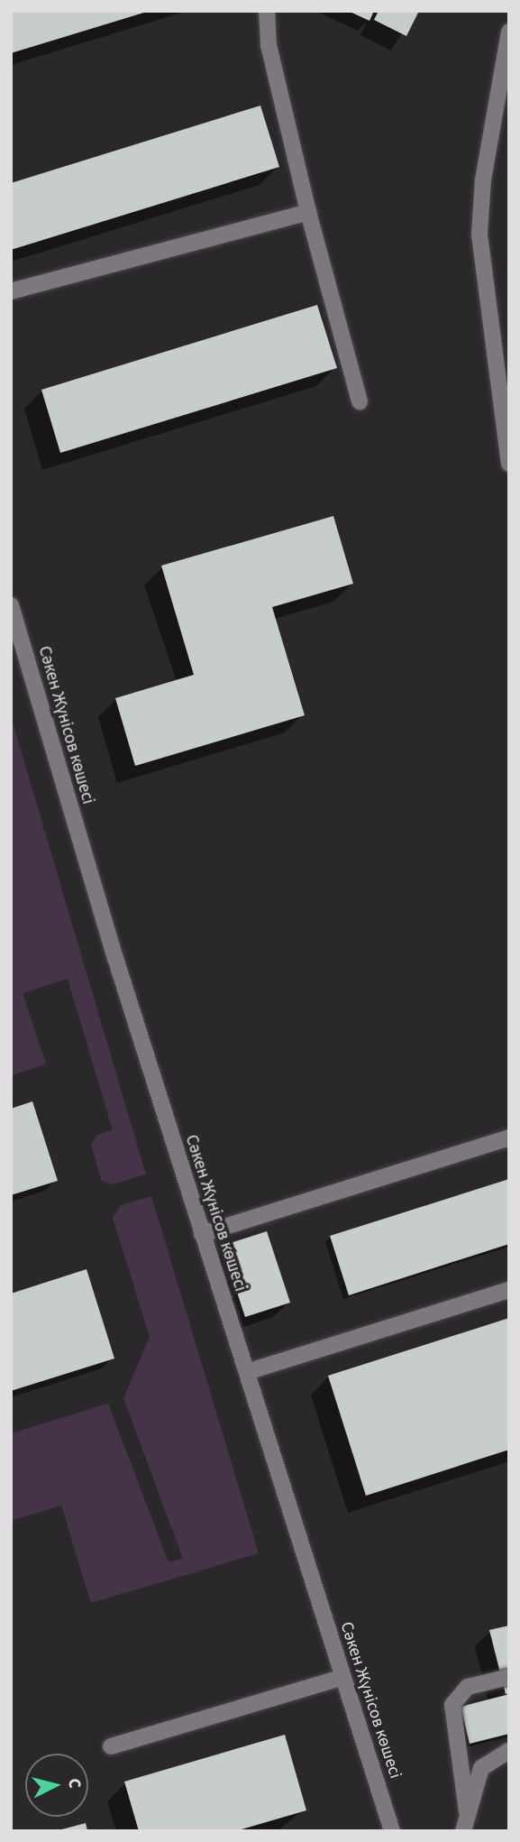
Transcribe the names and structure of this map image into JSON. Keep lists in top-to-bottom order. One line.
{"streets":{"street":["Сәкен Жүнісов көшесі"]},"north":"right"}
